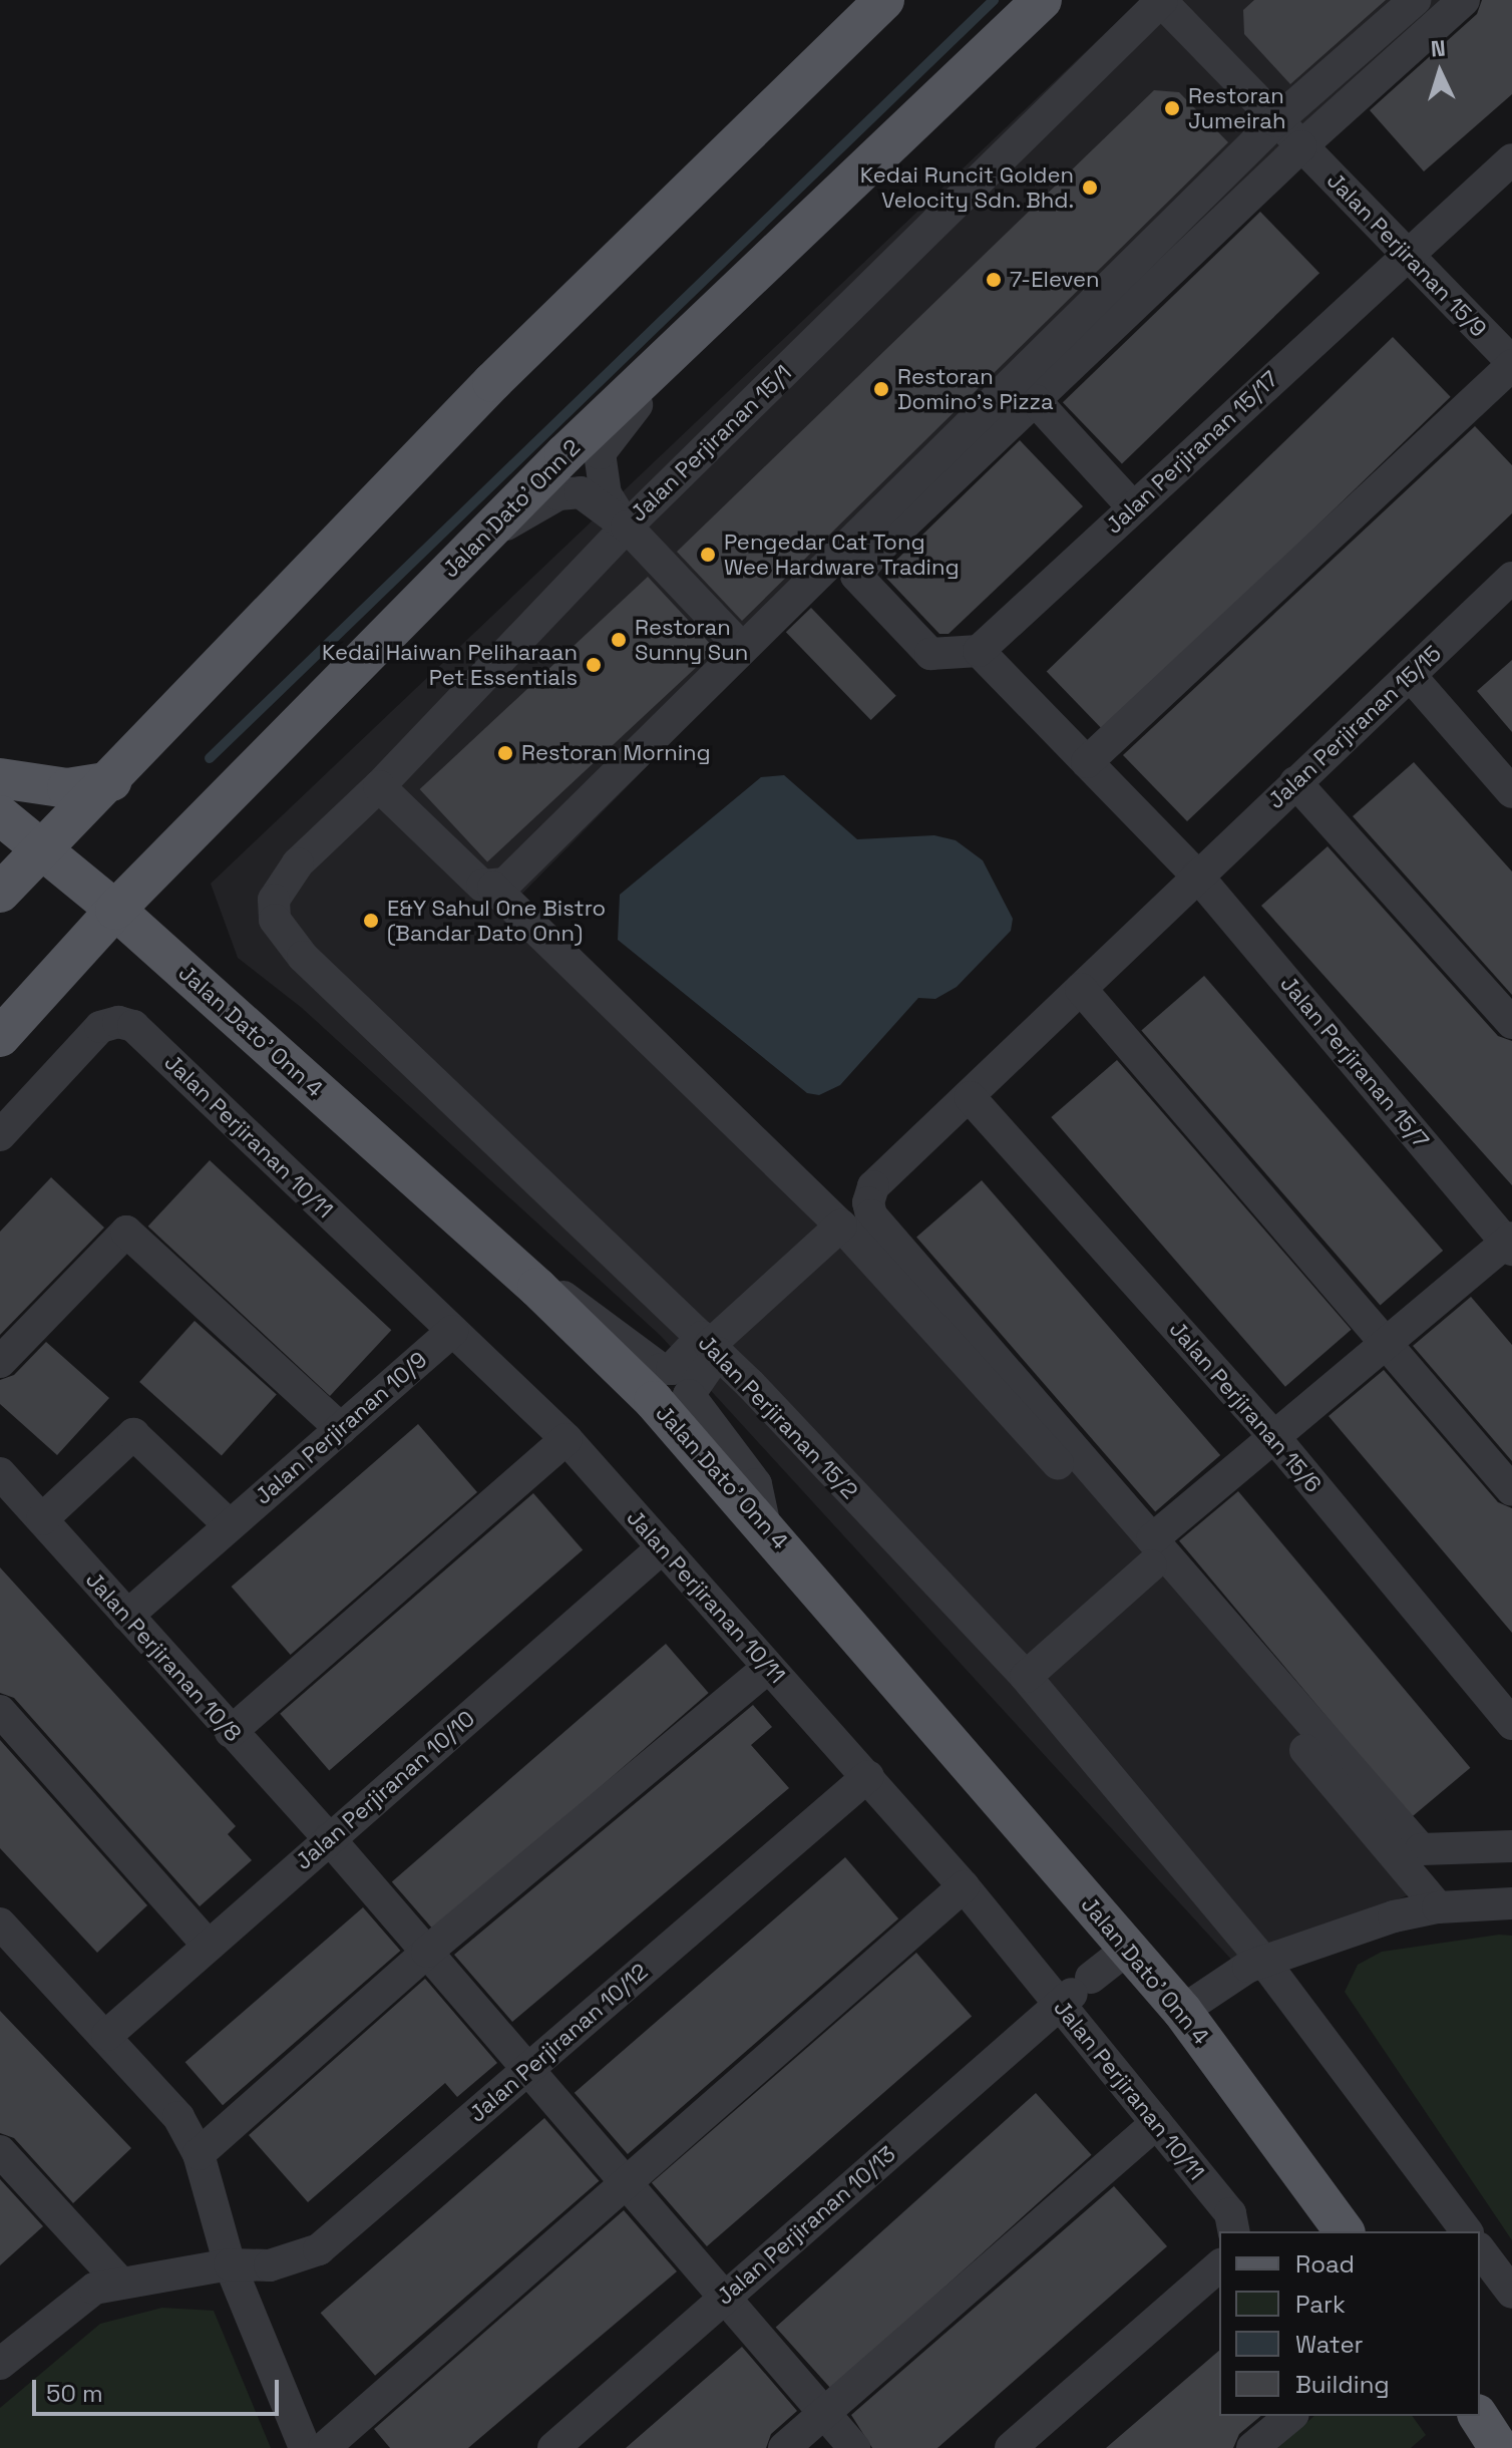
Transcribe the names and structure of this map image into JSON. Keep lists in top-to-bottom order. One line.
{"streets":{"main road":["Jalan Dato' Onn 2","Jalan Dato' Onn 4"],"street":["Jalan Perjiranan 15/9","Jalan Perjiranan 15/1","Jalan Perjiranan 15/17","Jalan Perjiranan 15/15","Jalan Perjiranan 15/7","Jalan Perjiranan 10/11","Jalan Perjiranan 15/6","Jalan Perjiranan 15/2","Jalan Perjiranan 10/9","Jalan Perjiranan 10/8","Jalan Perjiranan 10/10","Jalan Perjiranan 10/12","Jalan Perjiranan 10/13"]},"crossings":[["Jalan Perjiranan 15/9","Jalan Perjiranan 15/1"],["Jalan Perjiranan 15/9","Jalan Perjiranan 15/17"],["Jalan Perjiranan 15/1","Jalan Perjiranan 15/2"],["Jalan Perjiranan 15/17","Jalan Perjiranan 15/7"],["Jalan Dato' Onn 2","Jalan Dato' Onn 4"],["Jalan Perjiranan 15/15","Jalan Perjiranan 15/7"],["Jalan Perjiranan 15/15","Jalan Perjiranan 15/6"],["Jalan Dato' Onn 4","Jalan Perjiranan 10/13"],["Jalan Perjiranan 10/11","Jalan Perjiranan 10/9"],["Jalan Perjiranan 10/11","Jalan Perjiranan 10/10"],["Jalan Perjiranan 10/11","Jalan Perjiranan 10/12"],["Jalan Perjiranan 10/11","Jalan Perjiranan 10/13"],["Jalan Perjiranan 10/9","Jalan Perjiranan 10/8"],["Jalan Perjiranan 10/8","Jalan Perjiranan 10/10"],["Jalan Perjiranan 10/8","Jalan Perjiranan 10/12"],["Jalan Perjiranan 10/8","Jalan Perjiranan 10/13"]],"places":["Restoran Jumeirah","Kedai Runcit Golden Velocity Sdn. Bhd.","7-Eleven","Restoran Domino's Pizza","Pengedar Cat Tong Wee Hardware Trading","Restoran Sunny Sun","Kedai Haiwan Peliharaan Pet Essentials","Restoran Morning","E&Y Sahul One Bistro (Bandar Dato Onn)"],"legend":["Road","Park","Water","Building"],"scale_bar":"50 m","north":"top"}
